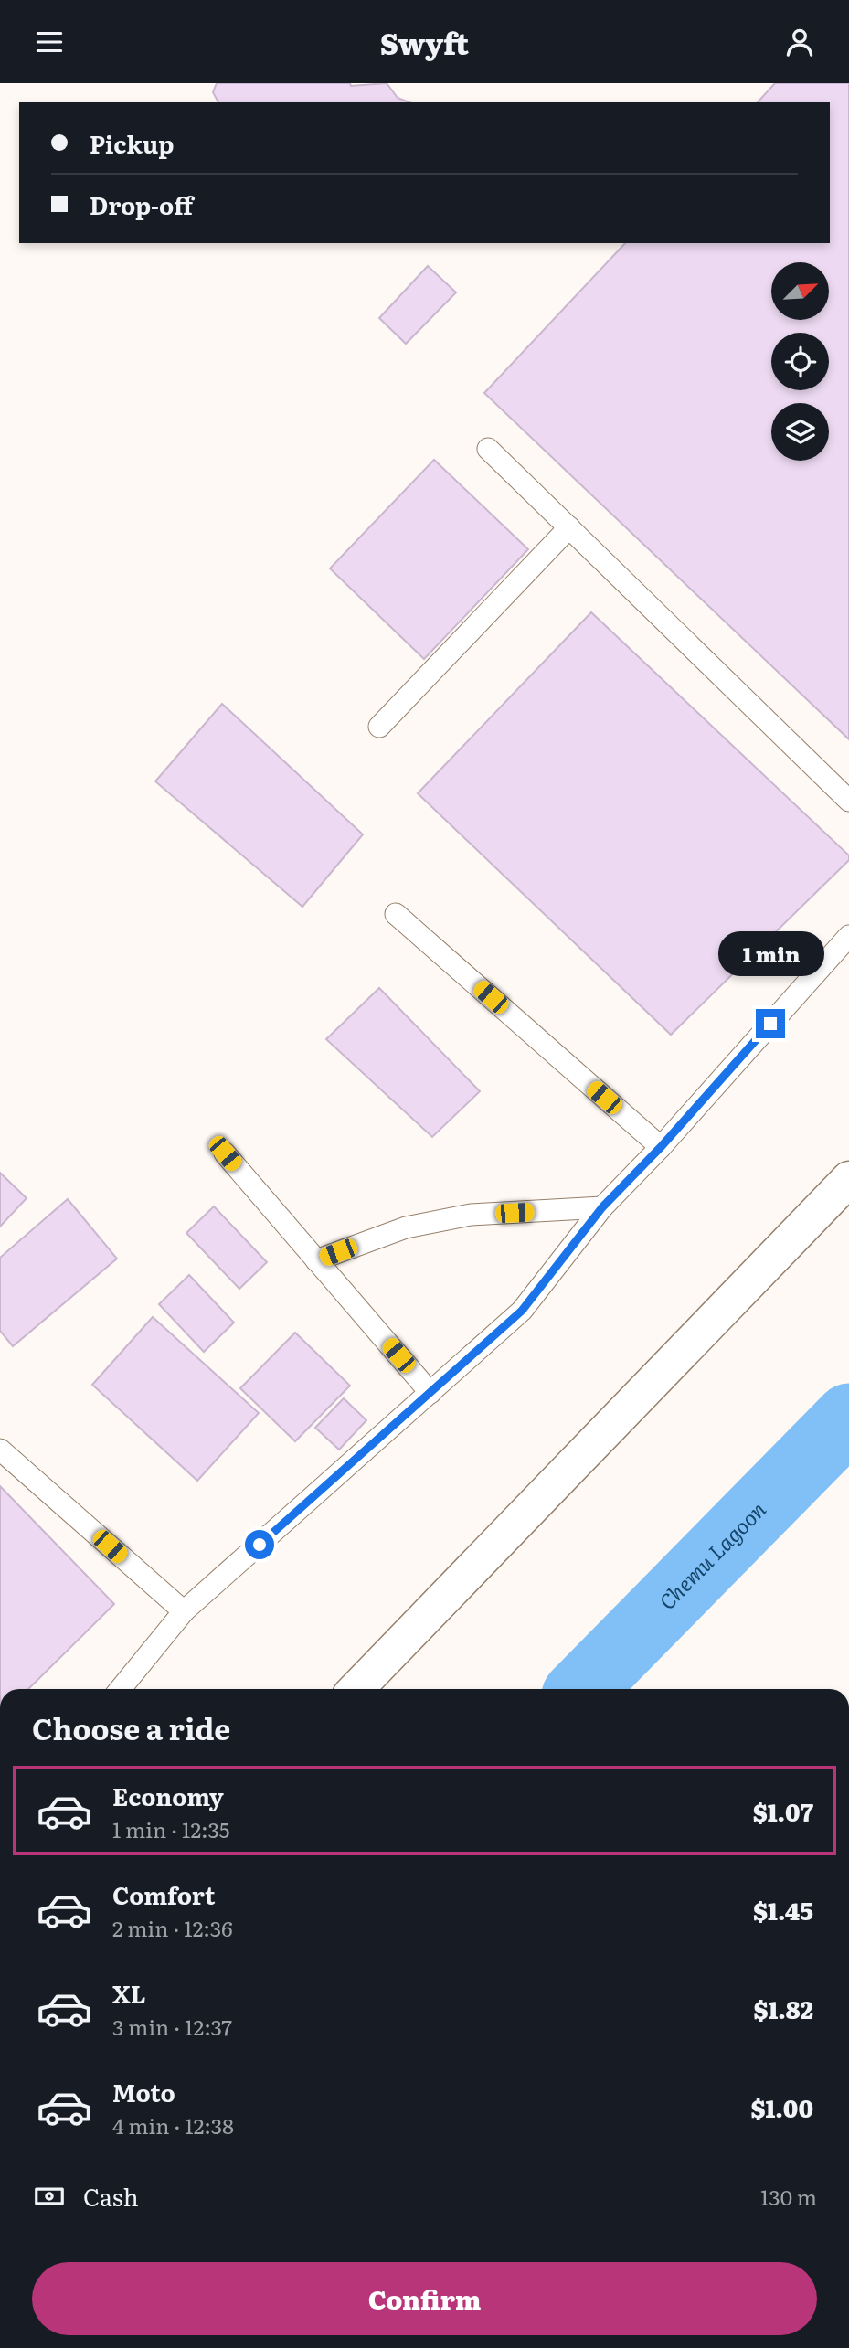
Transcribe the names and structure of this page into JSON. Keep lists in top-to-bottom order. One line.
{"water":["Chemu Lagoon"],"north":"top right","page":{"header":"Swyft","banner":["Pickup","Drop-off"],"bubble":"1 min","heading":"Choose a ride","list":[{"name":"Economy","note":"1 min · 12:35","value":"$1.07"},{"name":"Comfort","note":"2 min · 12:36","value":"$1.45"},{"name":"XL","note":"3 min · 12:37","value":"$1.82"},{"name":"Moto","note":"4 min · 12:38","value":"$1.00"}],"pay":["Cash","130 m"],"buttons":"Confirm"}}
